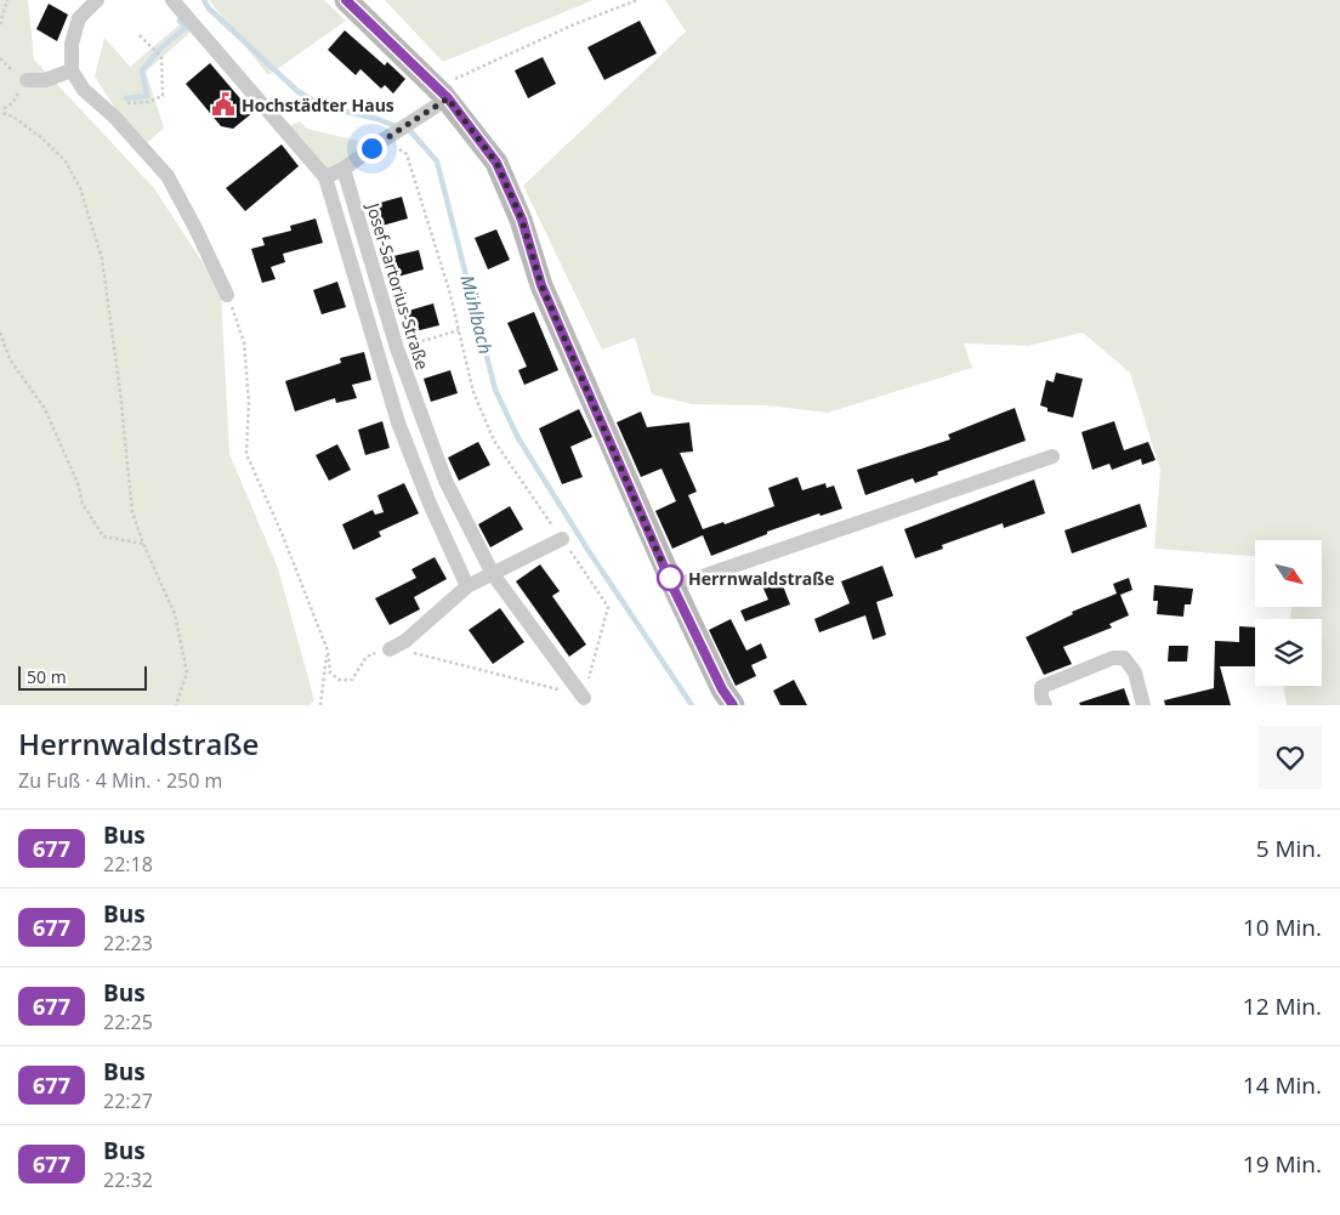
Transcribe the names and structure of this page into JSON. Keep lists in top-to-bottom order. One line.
{"streets":{"street":["Josef-Sartorius-Straße"]},"water":["Mühlbach"],"places":{"public building":["Hochstädter Haus"],"other":["Herrnwaldstraße"]},"lines":["bus line 677"],"scale_bar":"50 m","north":"bottom right","page":{"scale":"50 m","heading":["Herrnwaldstraße","Zu Fuß · 4 Min. · 250 m"],"list":[{"mark":"677","name":"Bus","note":"22:18","value":"5 Min."},{"mark":"677","name":"Bus","note":"22:23","value":"10 Min."},{"mark":"677","name":"Bus","note":"22:25","value":"12 Min."},{"mark":"677","name":"Bus","note":"22:27","value":"14 Min."},{"mark":"677","name":"Bus","note":"22:32","value":"19 Min."}]}}
